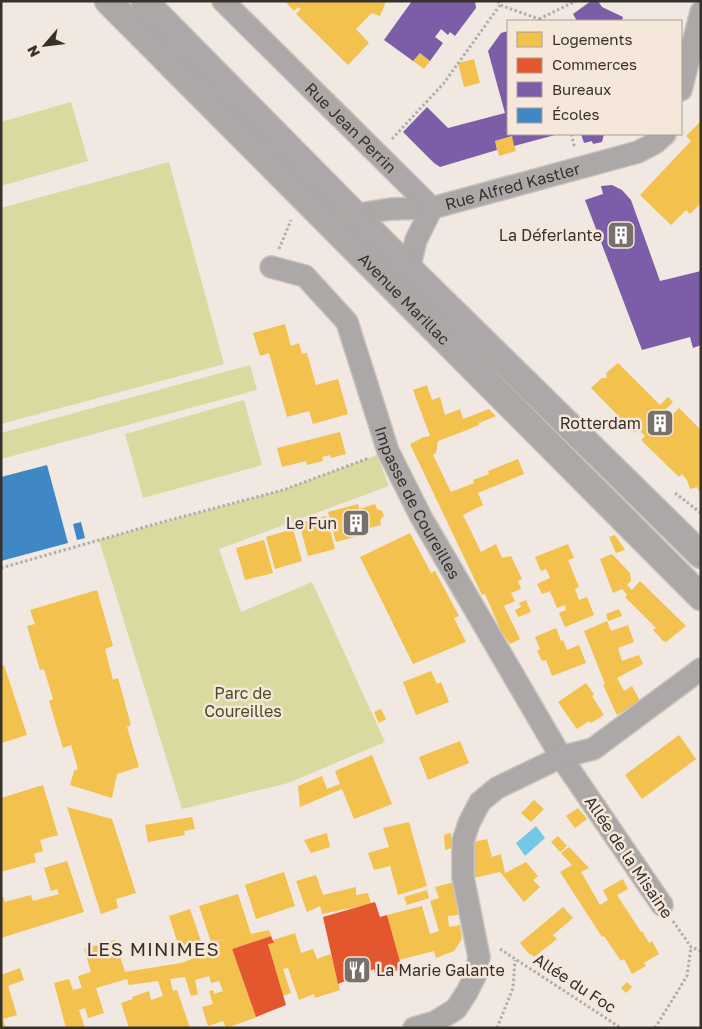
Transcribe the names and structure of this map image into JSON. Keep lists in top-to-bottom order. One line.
{"streets":{"street":["Rue Jean Perrin","Rue Alfred Kastler","Avenue Marillac","Impasse de Coureilles","Allée de la Misaine"],"path":["Allée du Foc"]},"crossings":[["Rue Jean Perrin","Rue Alfred Kastler"],["Rue Alfred Kastler","Avenue Marillac"],["Impasse de Coureilles","Allée de la Misaine"]],"districts":["LES MINIMES"],"parks":["Parc de Coureilles"],"places":{"building":["La Déferlante","Rotterdam","Le Fun"],"restaurant":["La Marie Galante"]},"legend":["Logements","Commerces","Bureaux","Écoles"],"north":"bottom left"}
